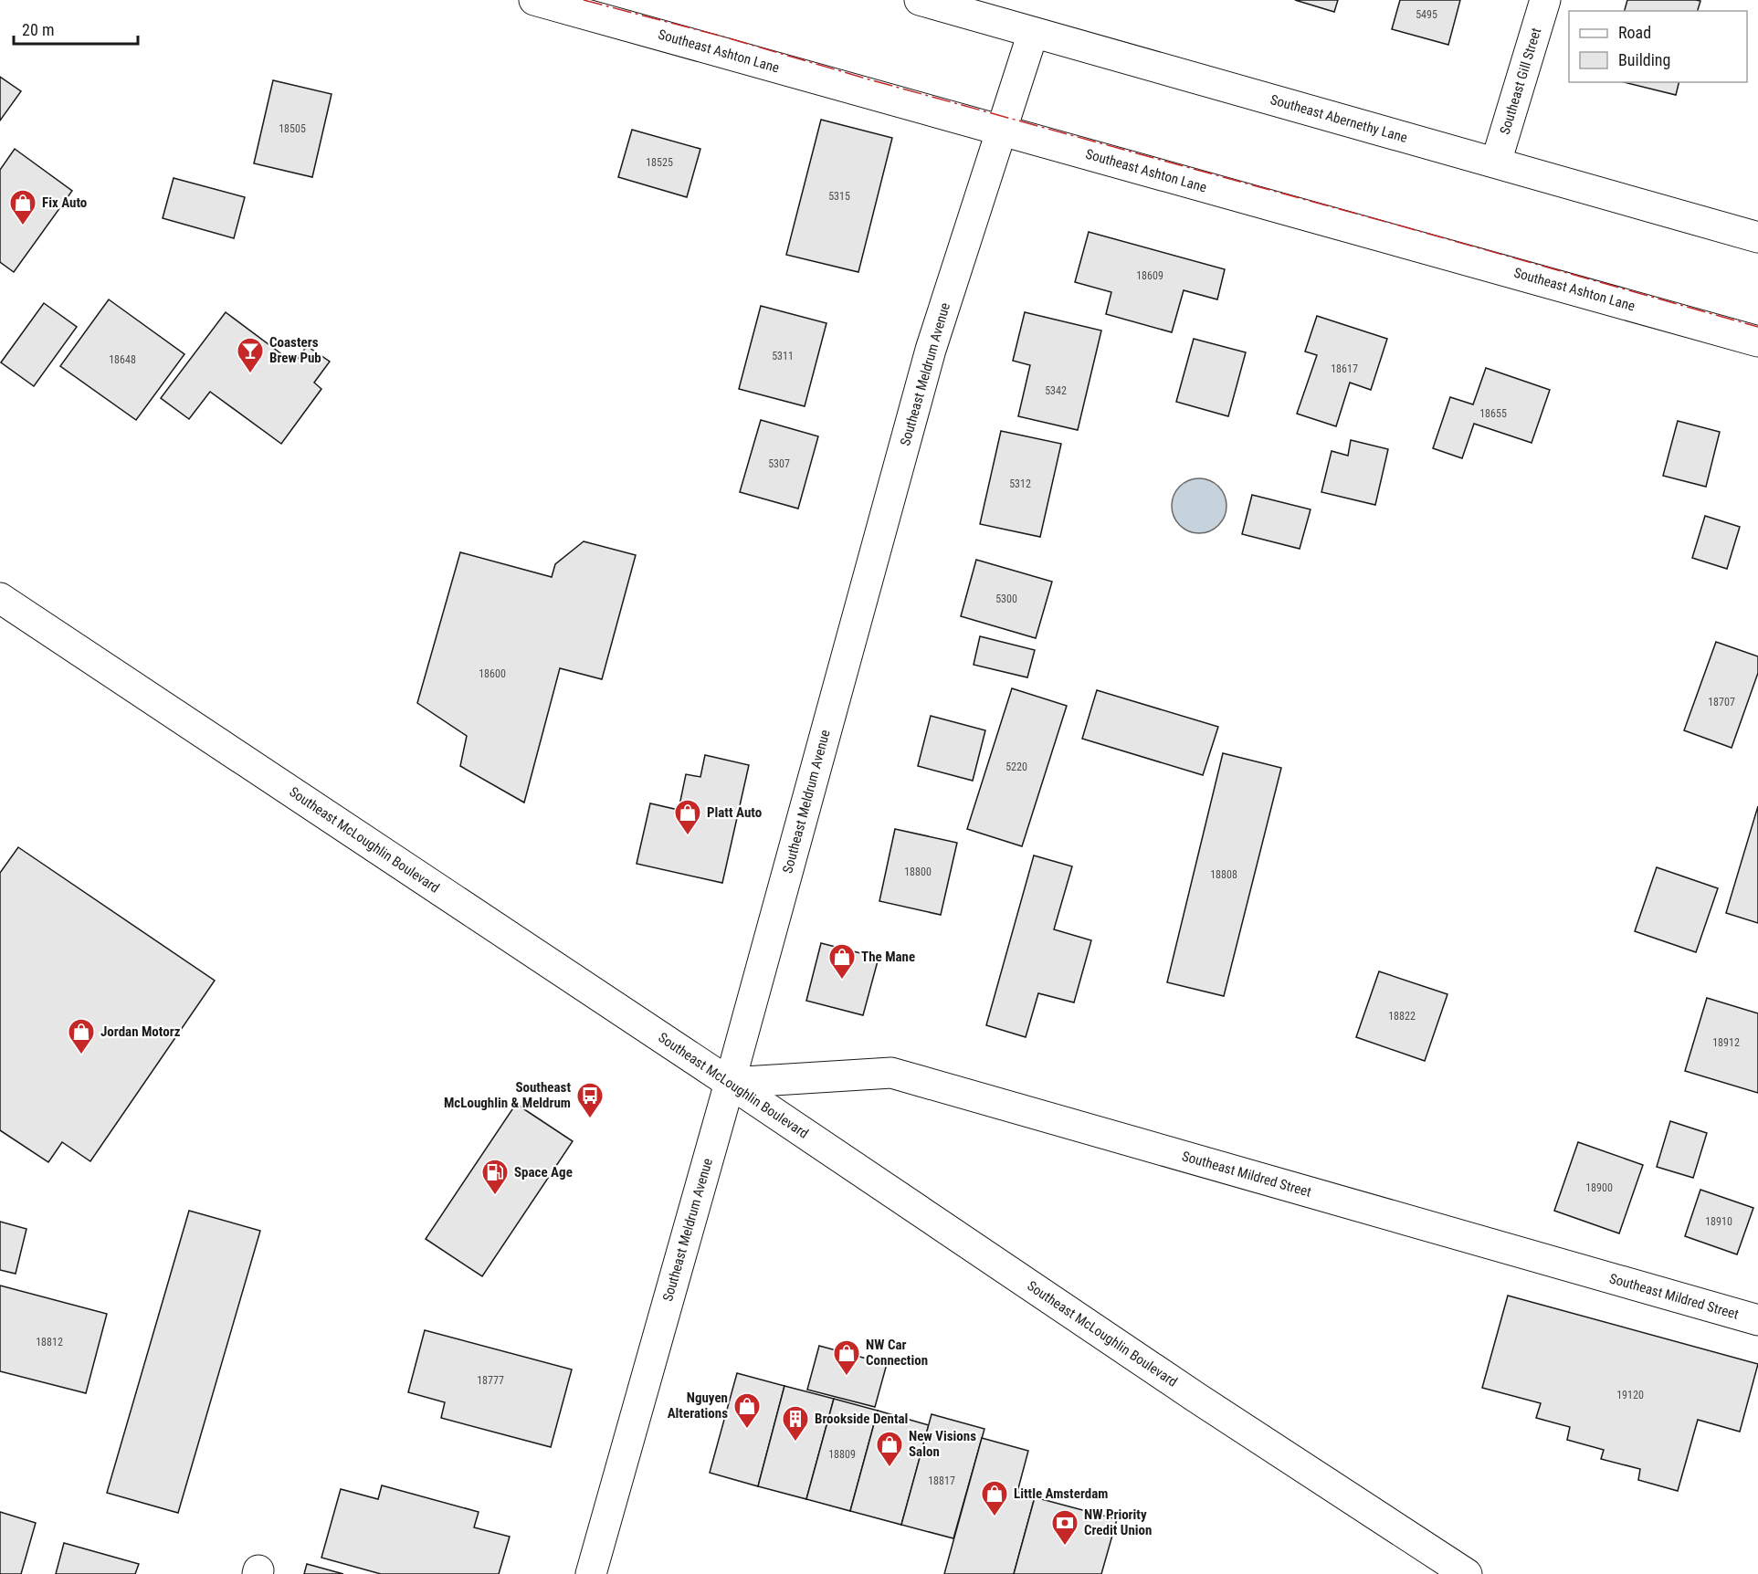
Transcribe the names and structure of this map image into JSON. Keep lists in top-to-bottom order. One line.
{"streets":{"street":["Southeast Ashton Lane","Southeast Gill Street","Southeast Abernethy Lane","Southeast Meldrum Avenue","Southeast McLoughlin Boulevard","Southeast Mildred Street"]},"crossings":[["Southeast Ashton Lane","Southeast Meldrum Avenue"],["Southeast Gill Street","Southeast Abernethy Lane"],["Southeast Abernethy Lane","Southeast Meldrum Avenue"],["Southeast Meldrum Avenue","Southeast McLoughlin Boulevard"],["Southeast Meldrum Avenue","Southeast Mildred Street"],["Southeast McLoughlin Boulevard","Southeast Mildred Street"]],"places":{"shop":["Fix Auto","Platt Auto","The Mane","Jordan Motorz","NW Car Connection","Nguyen Alterations","New Visions Salon","Little Amsterdam"],"bar":["Coasters Brew Pub"],"bus stop":["Southeast McLoughlin & Meldrum"],"fuel station":["Space Age"],"building":["Brookside Dental"],"bank":["NW Priority Credit Union"]},"house_numbers":["5495","18505","18525","5315","18609","5311","18648","18617","5342","18655","5307","5312","5300","18600","18707","5220","18800","18808","18822","18912","18900","18910","18812","18777","19120","18809","18817"],"legend":["Road","Building"],"scale_bar":"20 m"}
